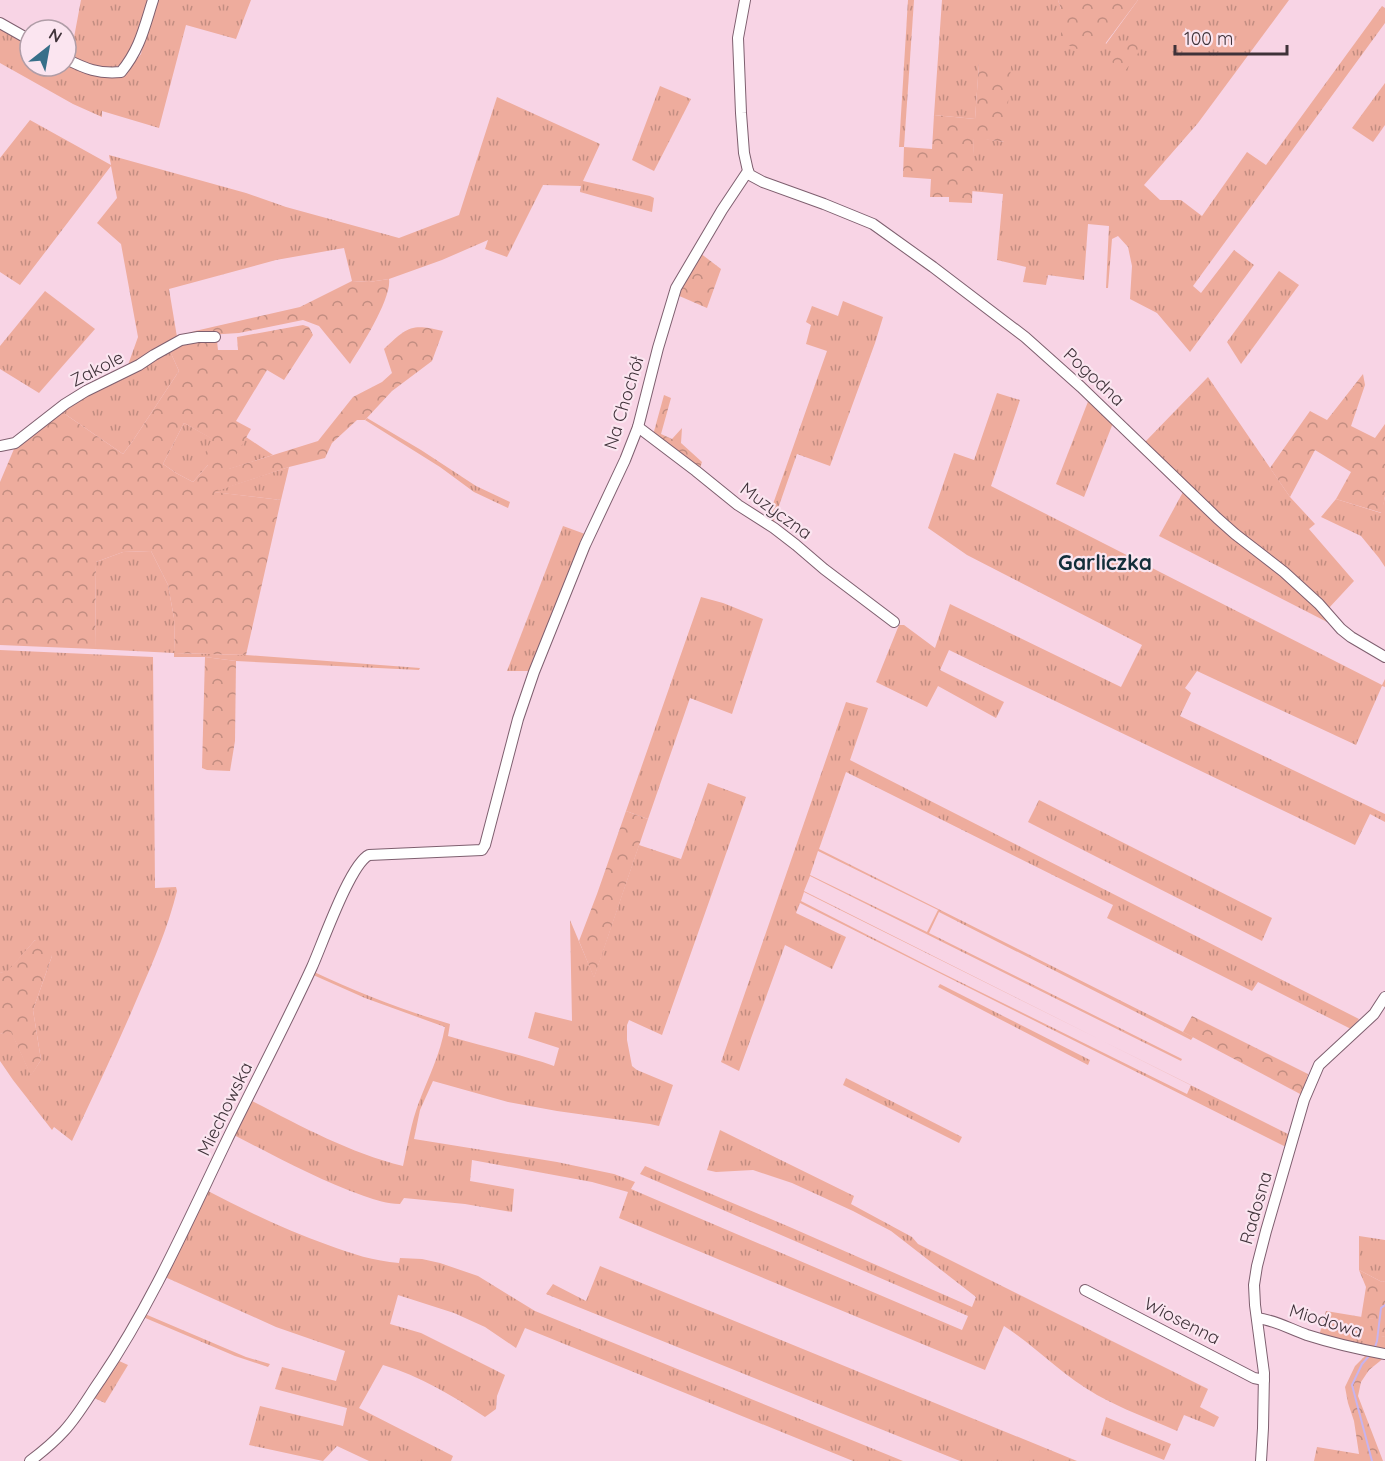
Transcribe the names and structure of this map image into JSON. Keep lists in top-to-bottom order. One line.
{"streets":{"street":["Zakole","Pogodna","Na Chochół","Muzyczna","Miechowska","Radosna","Wiosenna","Miodowa"]},"crossings":[["Pogodna","Na Chochół"],["Na Chochół","Muzyczna"],["Na Chochół","Miechowska"],["Radosna","Wiosenna"],["Radosna","Miodowa"]],"districts":["Garliczka"],"scale_bar":"100 m","north":"top right"}
